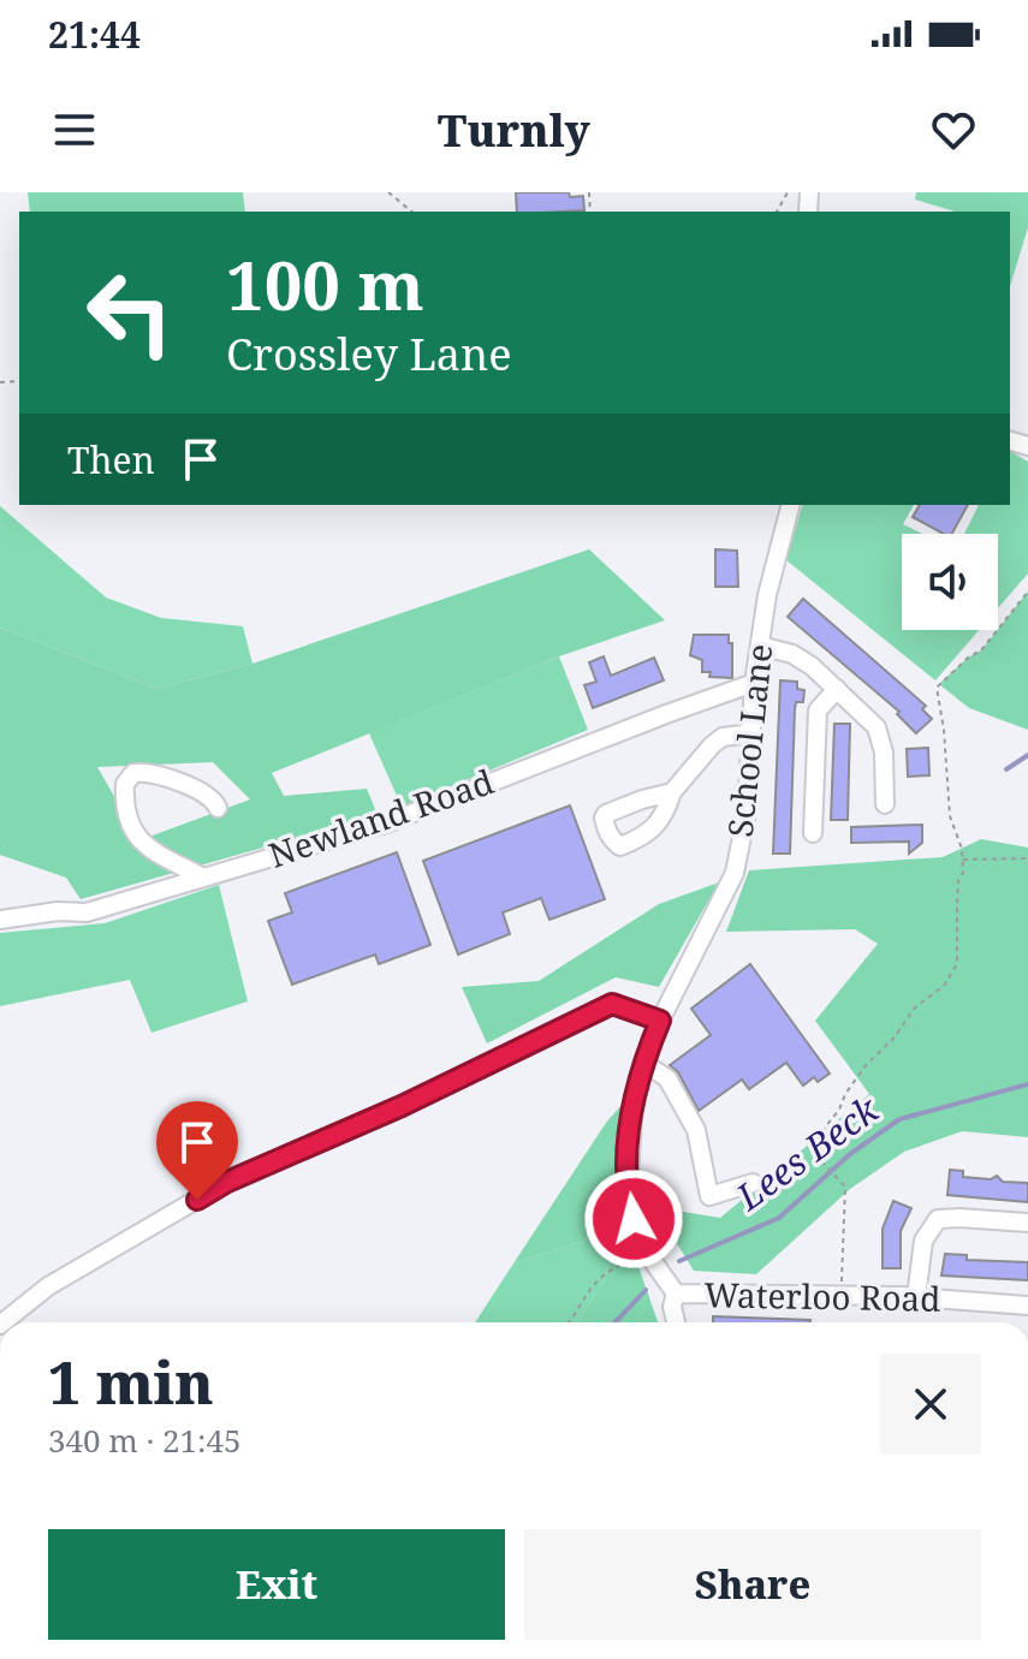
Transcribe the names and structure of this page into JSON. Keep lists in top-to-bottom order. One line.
{"streets":{"street":["School Lane","Newland Road","Waterloo Road"]},"crossings":[["School Lane","Newland Road"],["School Lane","Waterloo Road"]],"water":["Lees Beck"],"page":{"status":"21:44","header":"Turnly","turn":["100 m","Crossley Lane"],"then":"Then","heading":["1 min","340 m · 21:45"],"buttons":["Exit","Share"]}}
